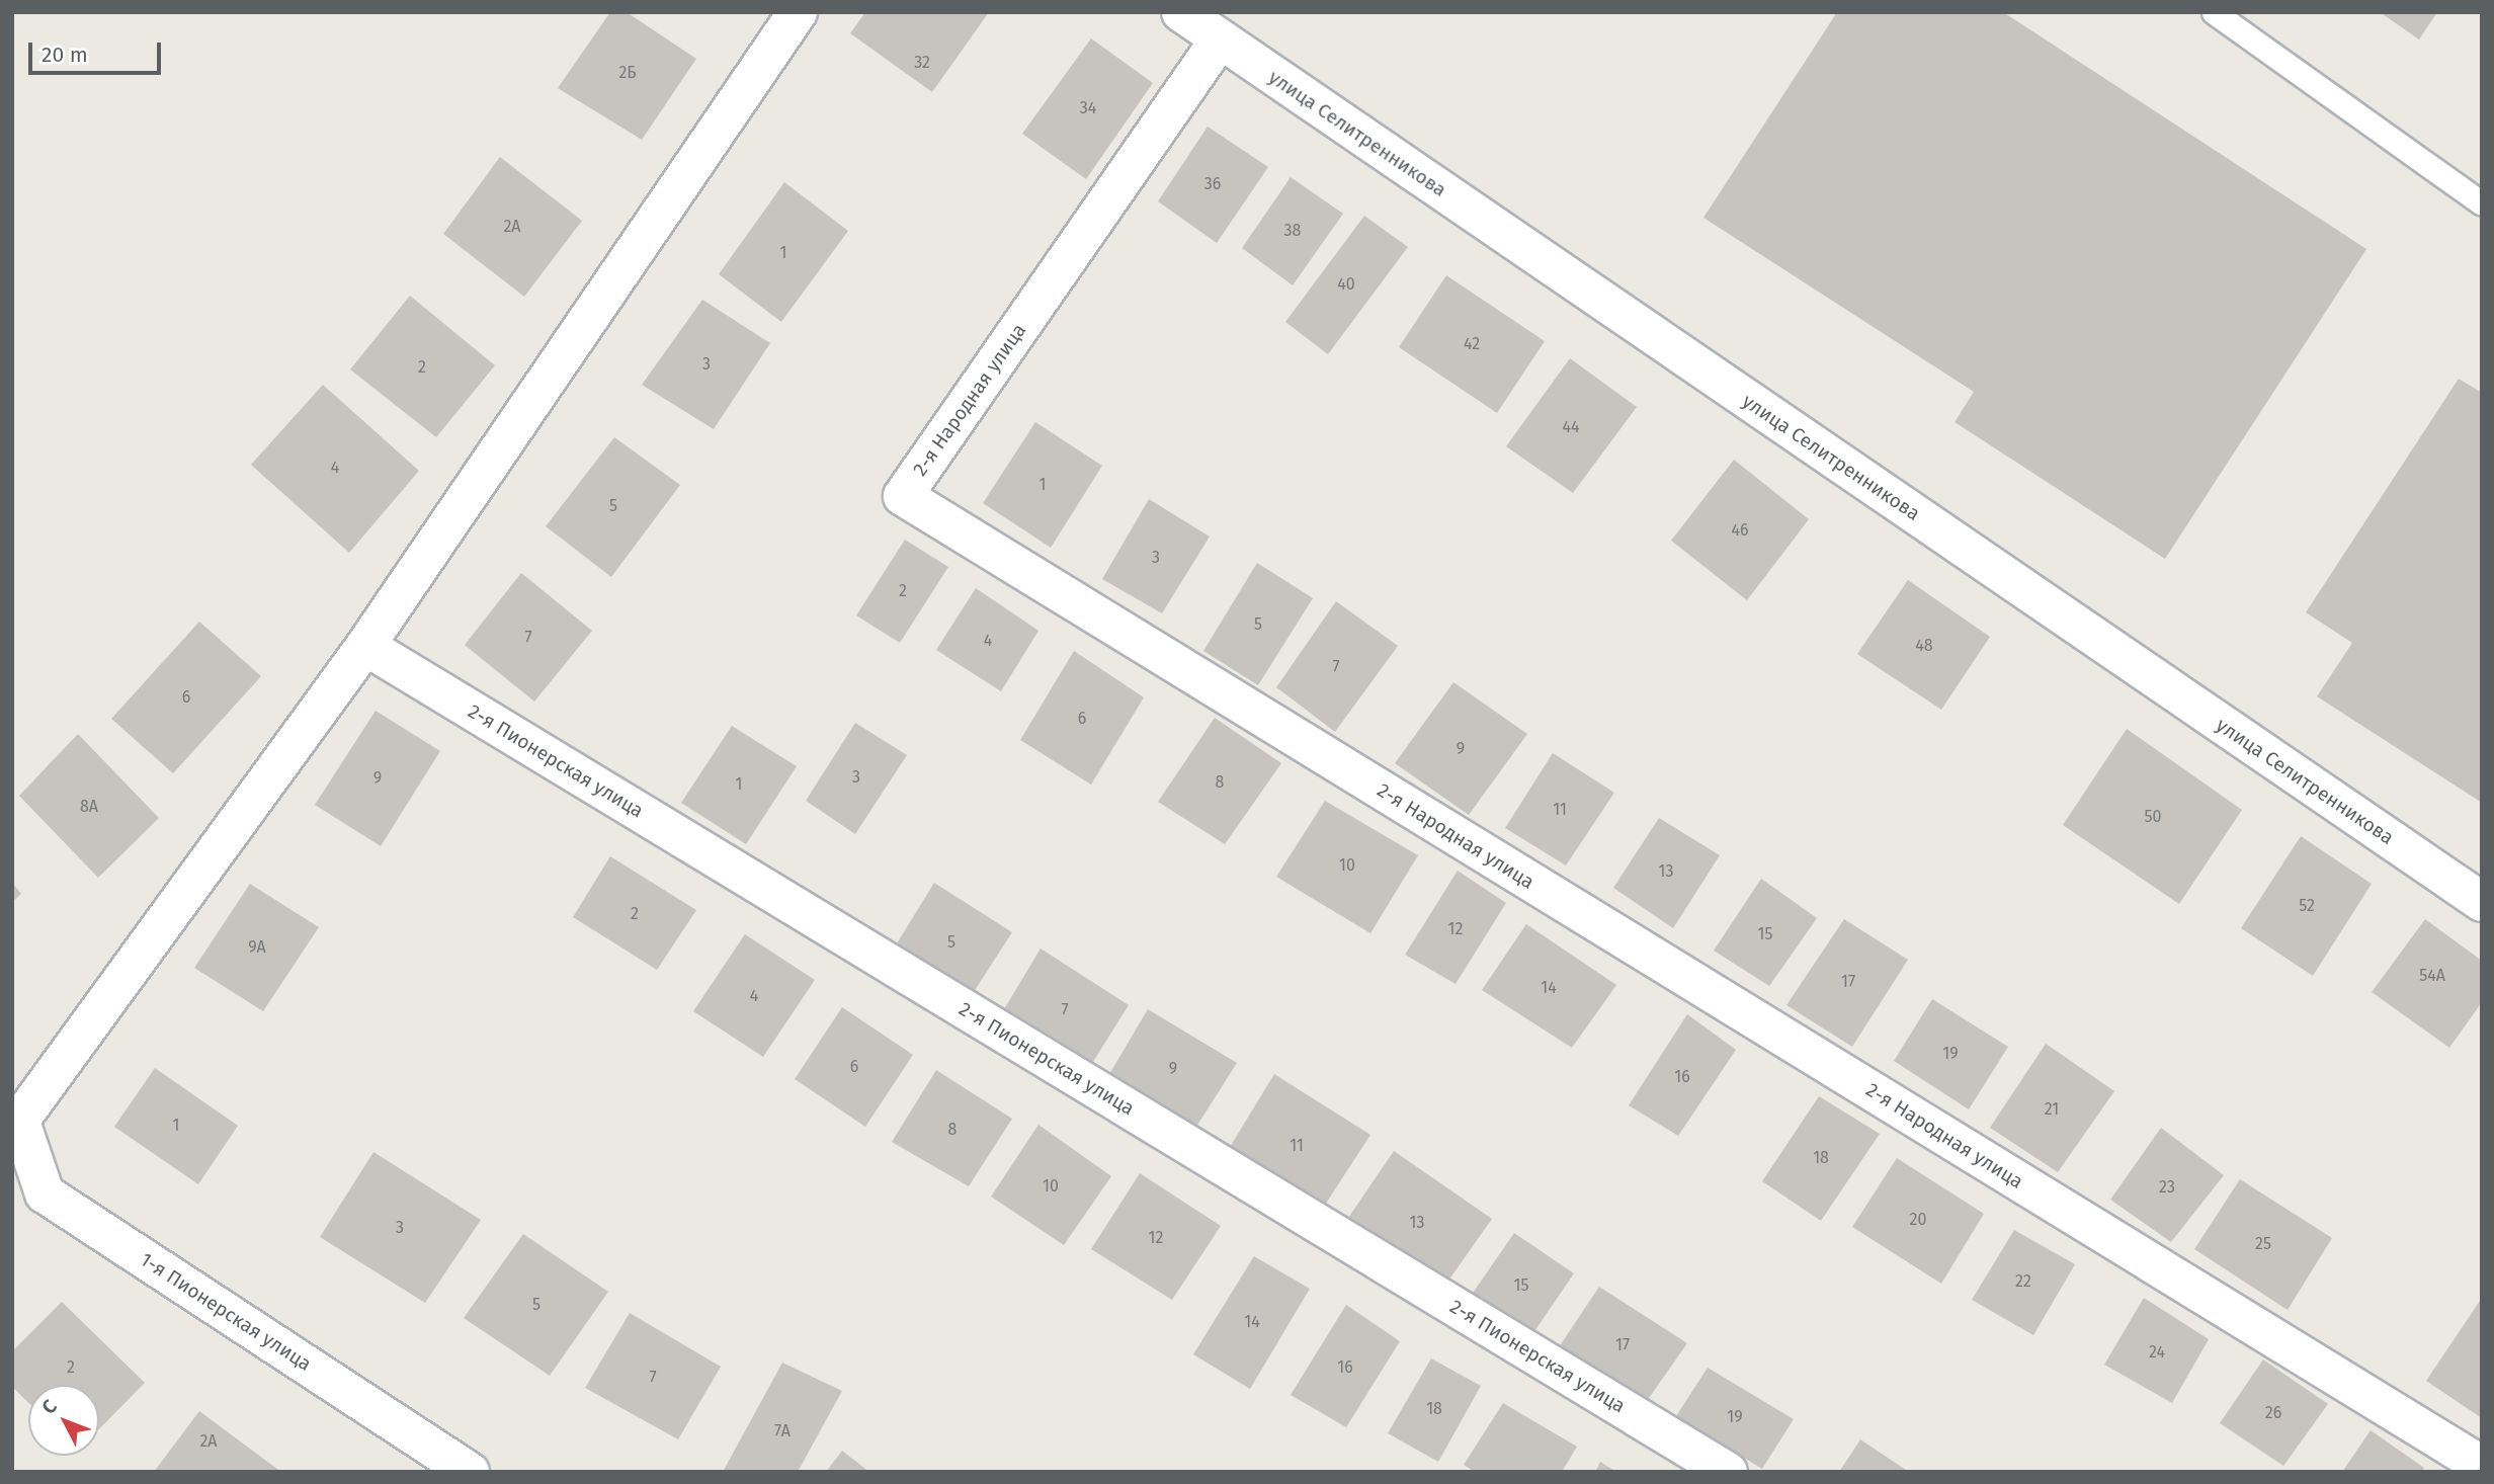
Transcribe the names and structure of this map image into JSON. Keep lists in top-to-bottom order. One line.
{"streets":{"street":["улица Селитренникова","2-я Народная улица","2-я Пионерская улица","1-я Пионерская улица"]},"crossings":[["улица Селитренникова","2-я Народная улица"]],"house_numbers":["32","2Б","34","36","2А","38","1","40","42","3","2","44","4","1","5","46","3","2","5","7","4","48","7","6","6","9","3","9","8","1","8А","11","50","10","13","52","2","12","15","5","9А","54А","17","14","4","7","19","6","9","16","21","1","8","11","18","10","23","20","13","3","12","25","22","15","5","14","17","24","2","16","7","18","26","19","7А","2А"],"scale_bar":"20 m","north":"top left"}
